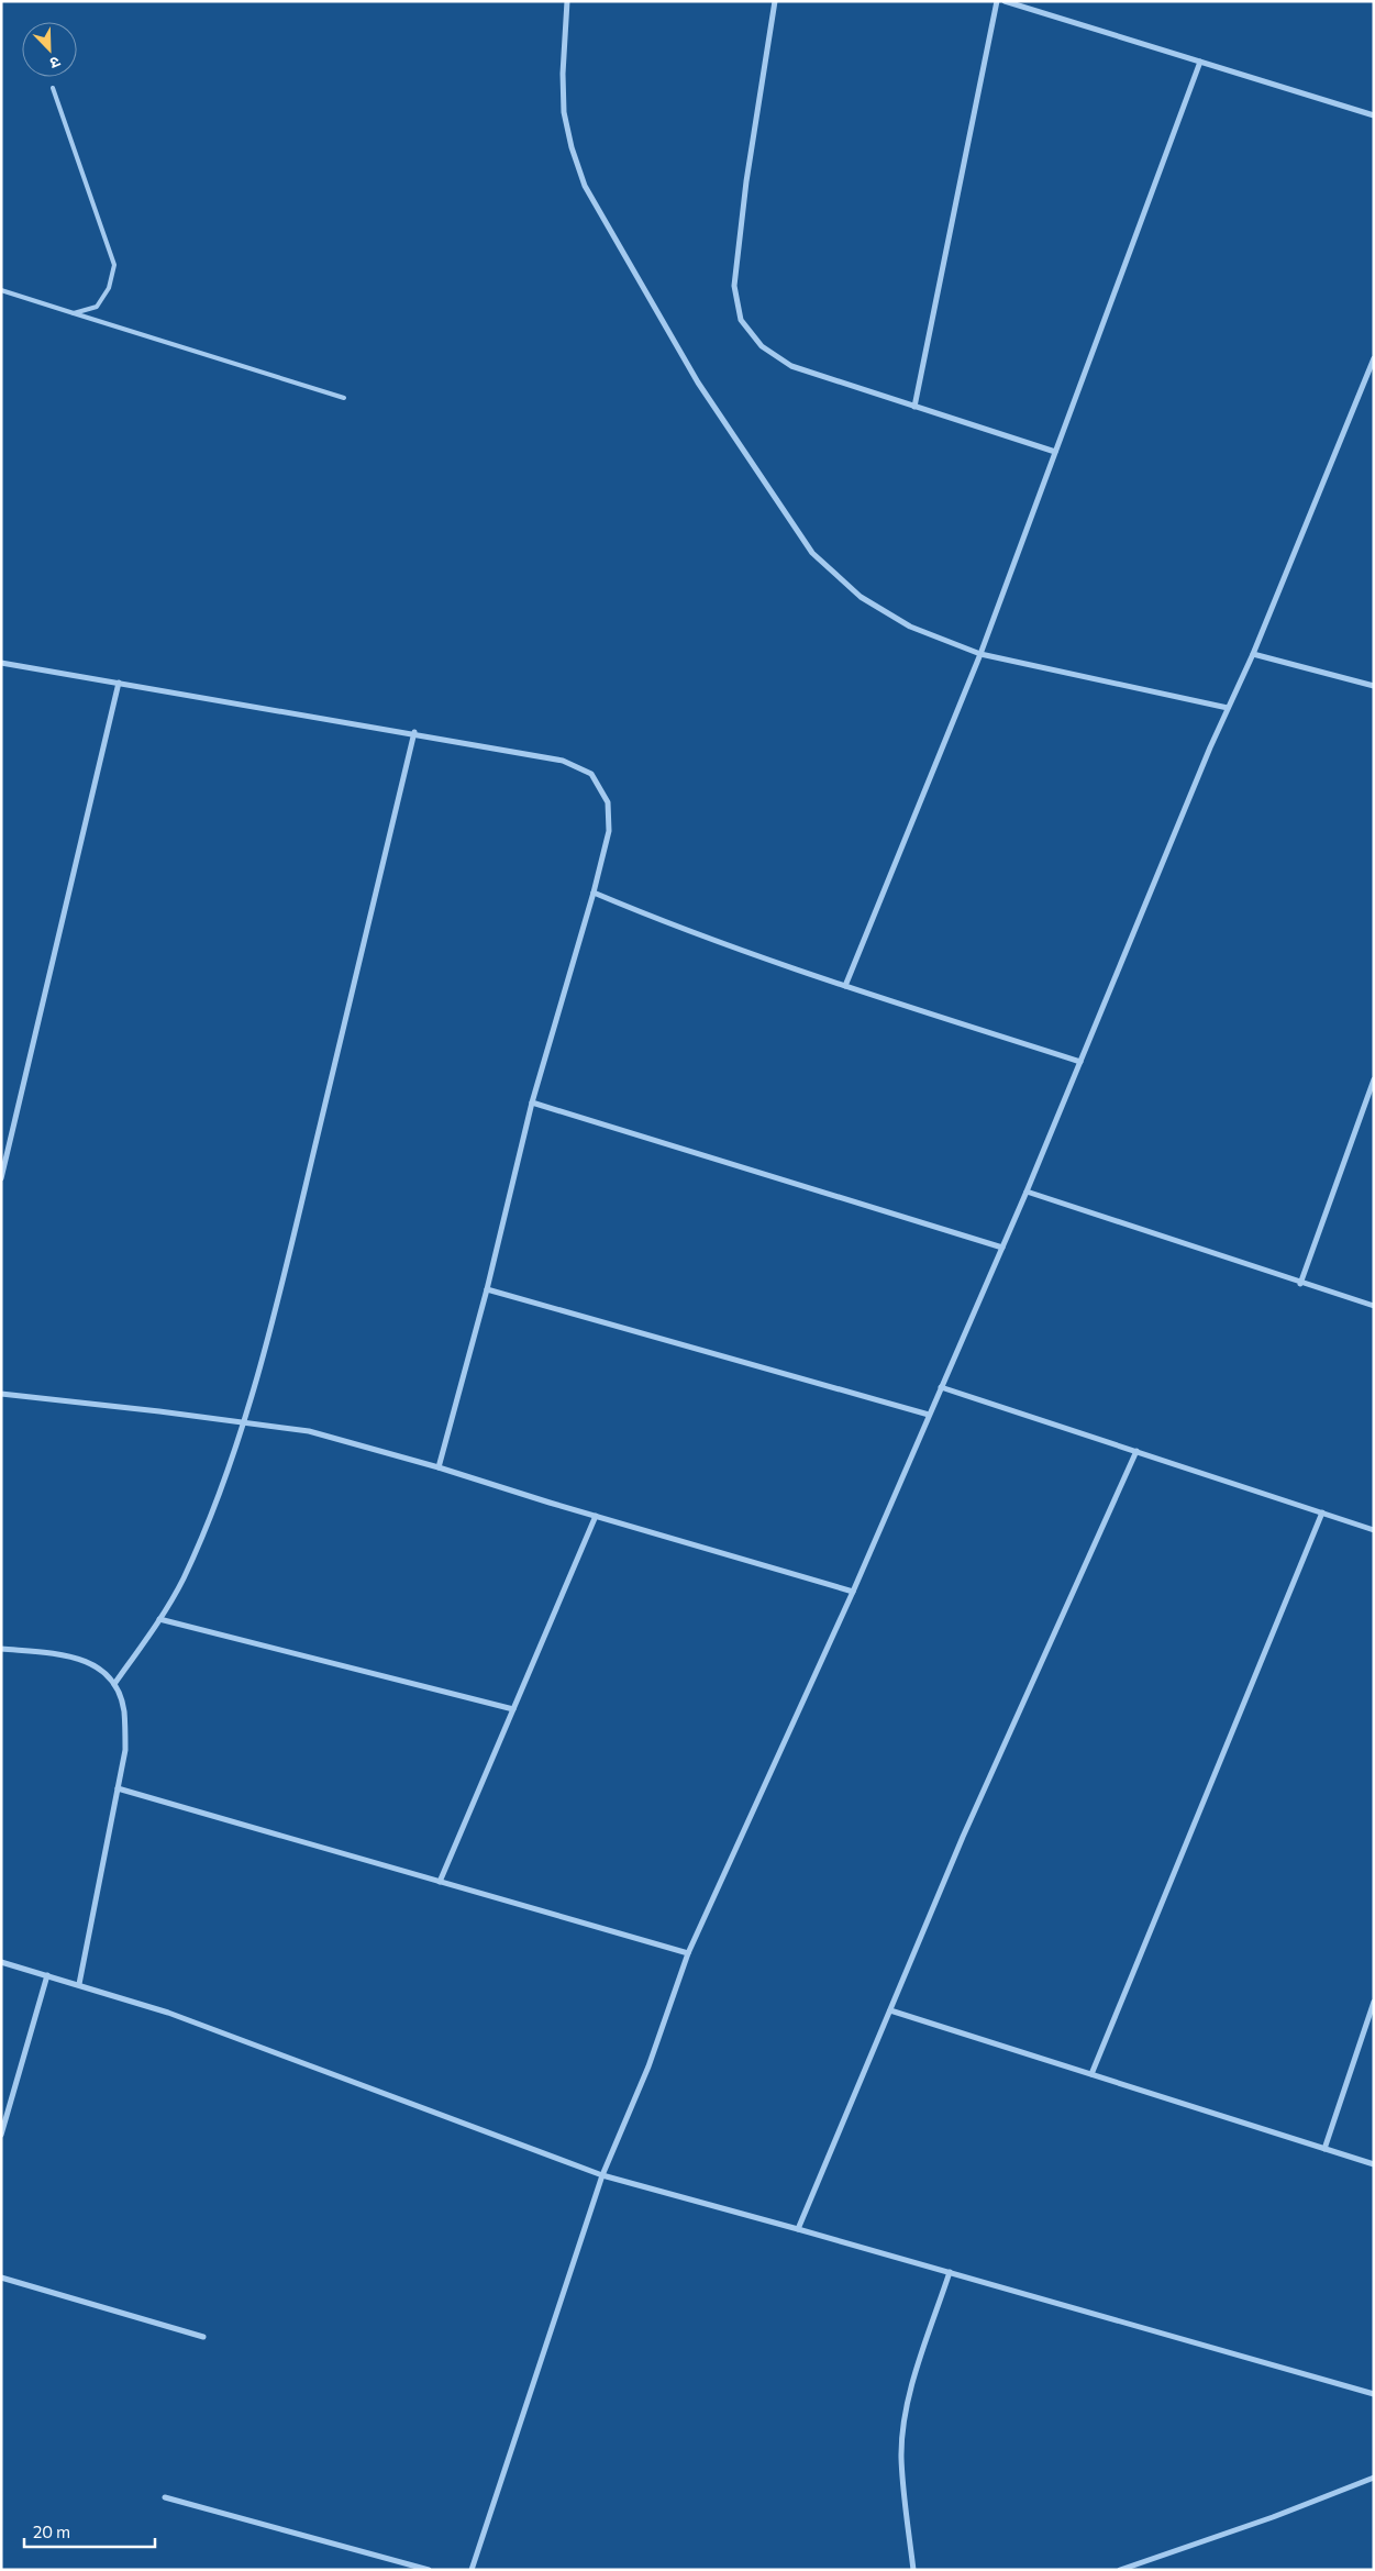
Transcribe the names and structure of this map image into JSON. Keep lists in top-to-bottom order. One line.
{"scale_bar":"20 m","north":"bottom right"}
